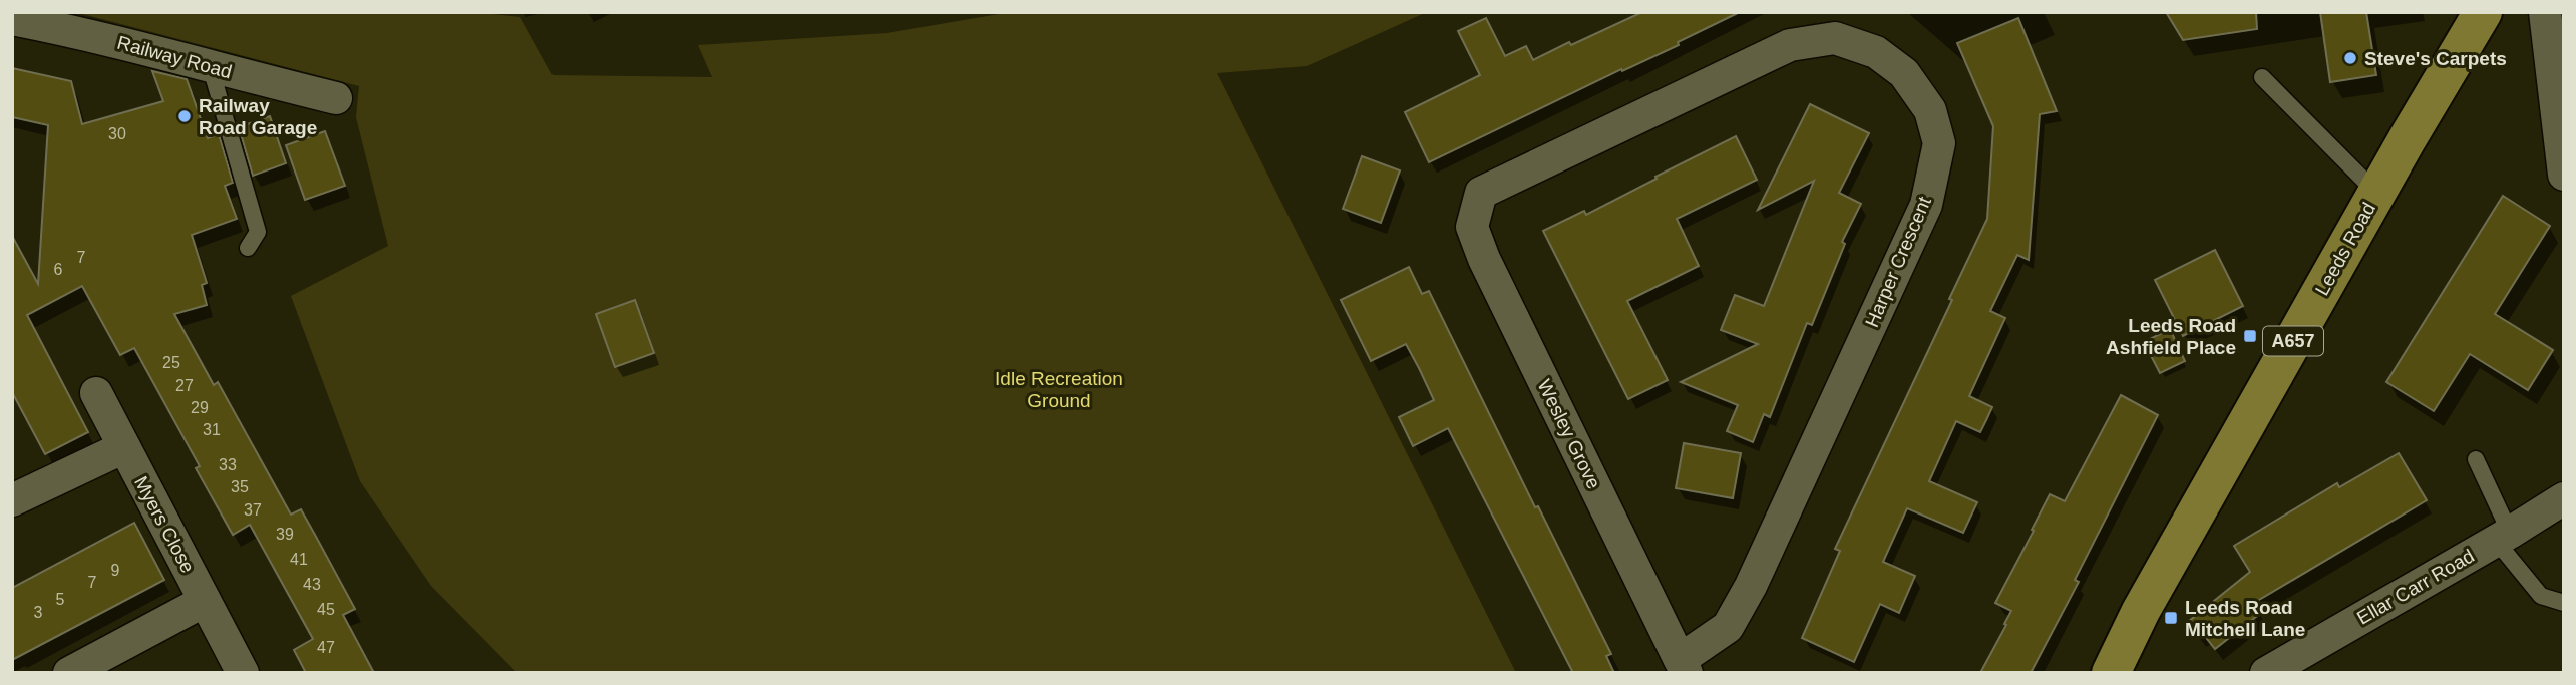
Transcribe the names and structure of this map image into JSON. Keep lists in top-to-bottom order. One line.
{"streets":{"main road":["Leeds Road","A657"],"street":["Railway Road","Harper Crescent","Wesley Grove","Myers Close","Ellar Carr Road"]},"crossings":[["Harper Crescent","Wesley Grove"]],"parks":["Idle Recreation Ground"],"places":{"other":["Steve's Carpets","Railway Road Garage"],"transit":["Leeds Road Ashfield Place","Leeds Road Mitchell Lane"]},"house_numbers":["30","7","6","25","27","29","31","33","35","37","39","41","9","7","43","5","45","3","47"]}
